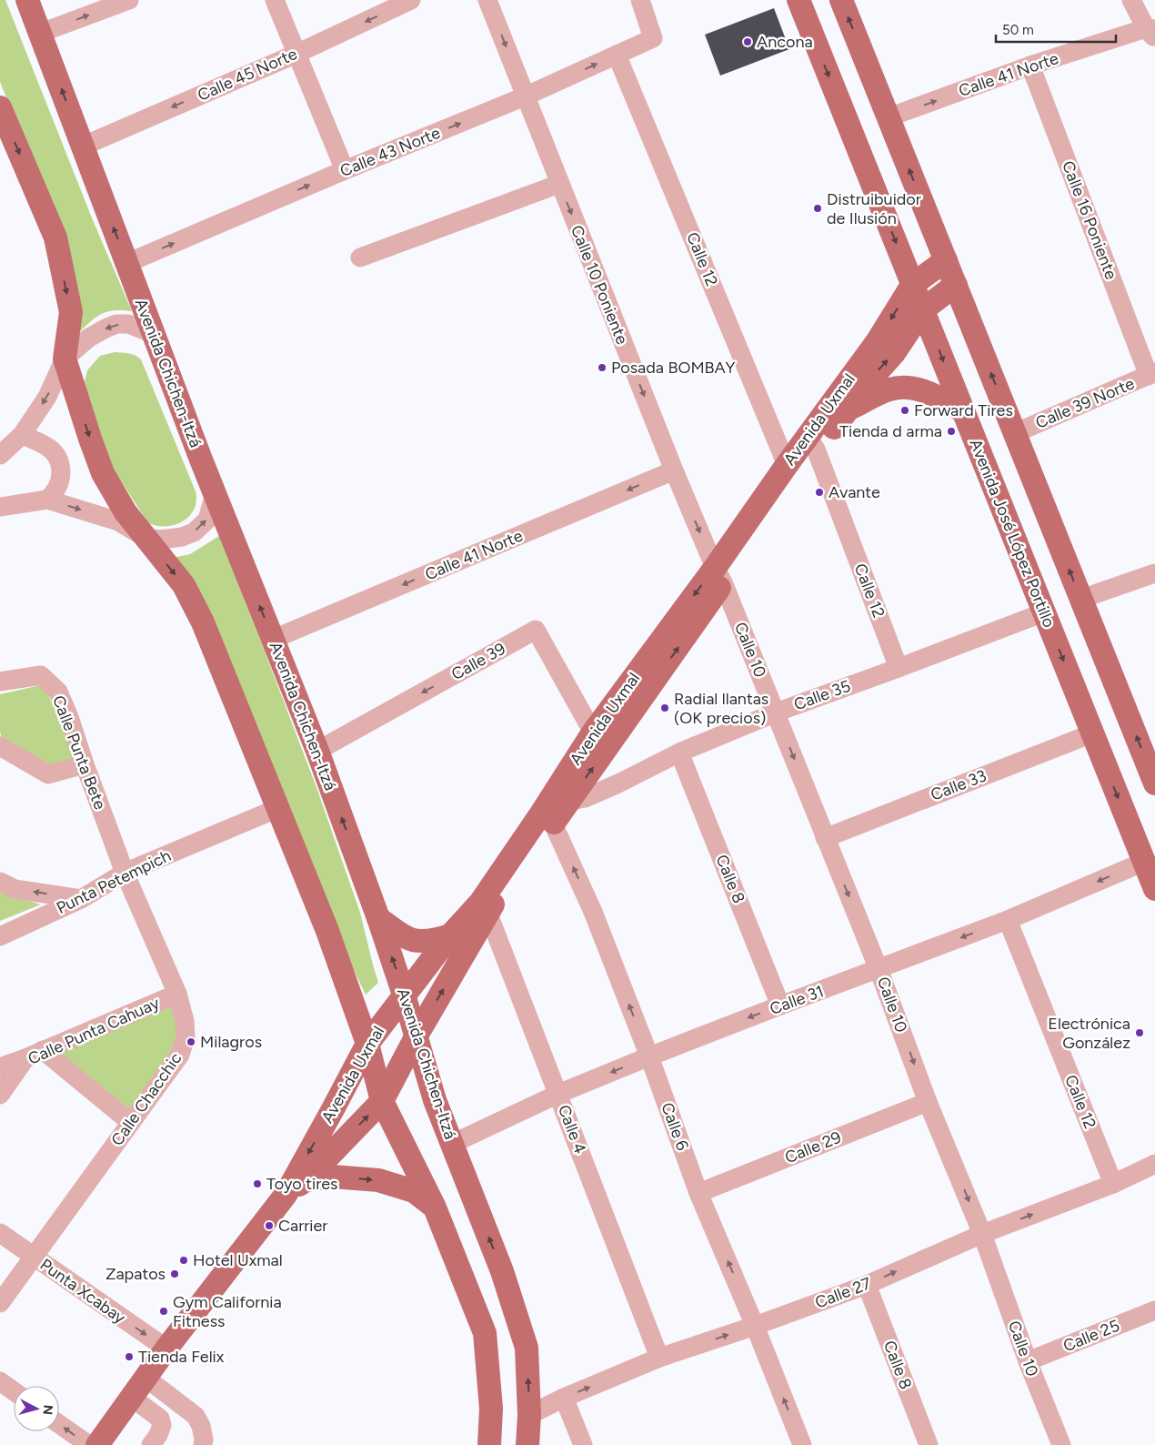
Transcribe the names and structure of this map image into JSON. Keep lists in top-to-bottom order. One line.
{"streets":{"main road":["Avenida Chichen-Itzá","Avenida Uxmal","Avenida José López Portillo"],"street":["Calle 45 Norte","Calle 41 Norte","Calle 43 Norte","Calle 16 Poniente","Calle 12","Calle 10 Poniente","Calle 39 Norte","Calle 10","Calle 39","Calle 35","Calle Punta Bete","Calle 33","Calle 8","Punta Petempich","Calle 31","Calle Punta Cahuay","Calle Chacchic","Calle 6","Calle 4","Calle 29","Punta Xcabay","Calle 27","Calle 25"]},"crossings":[["Calle 45 Norte","Avenida Chichen-Itzá"],["Calle 41 Norte","Calle 16 Poniente"],["Calle 41 Norte","Calle 10 Poniente"],["Calle 41 Norte","Avenida Chichen-Itzá"],["Calle 43 Norte","Calle 12"],["Calle 43 Norte","Calle 10 Poniente"],["Calle 43 Norte","Avenida Chichen-Itzá"],["Calle 16 Poniente","Calle 39 Norte"],["Calle 12","Avenida Uxmal"],["Calle 12","Calle 35"],["Calle 12","Calle 31"],["Calle 12","Calle 27"],["Calle 10 Poniente","Avenida Uxmal"],["Calle 10 Poniente","Calle 10"],["Avenida Chichen-Itzá","Avenida Uxmal"],["Avenida Chichen-Itzá","Calle 39"],["Avenida Chichen-Itzá","Calle 31"],["Avenida Chichen-Itzá","Calle 27"],["Avenida Uxmal","Avenida José López Portillo"],["Avenida Uxmal","Calle 10"],["Avenida Uxmal","Calle 39"],["Avenida Uxmal","Calle 35"],["Avenida Uxmal","Calle 6"],["Avenida Uxmal","Calle 4"],["Avenida Uxmal","Punta Xcabay"],["Avenida José López Portillo","Calle 35"],["Avenida José López Portillo","Calle 33"],["Avenida José López Portillo","Calle 31"],["Calle 10","Calle 35"],["Calle 10","Calle 33"],["Calle 10","Calle 31"],["Calle 10","Calle 29"],["Calle 10","Calle 27"],["Calle 10","Calle 25"],["Calle 35","Calle 8"],["Calle Punta Bete","Punta Petempich"],["Calle Punta Bete","Calle Chacchic"],["Calle 8","Calle 31"],["Calle 8","Calle 27"],["Punta Petempich","Calle Chacchic"],["Calle 31","Calle 6"],["Calle 31","Calle 4"],["Calle Punta Cahuay","Calle Chacchic"],["Calle Chacchic","Punta Xcabay"],["Calle 6","Calle 29"],["Calle 6","Calle 27"],["Calle 4","Calle 27"]],"one_way":["Calle 45 Norte","Calle 10 Poniente","Calle 10","Calle 31","Calle 6","Calle 27"],"places":["Ancona","Distruibuidor de Ilusión","Posada BOMBAY","Forward Tires","Tienda d arma","Avante","Radial llantas (OK precios)","Electrónica González","Milagros","Toyo tires","Carrier","Hotel Uxmal","Zapatos","Gym California Fitness","Tienda Felix"],"scale_bar":"50 m","north":"right"}
